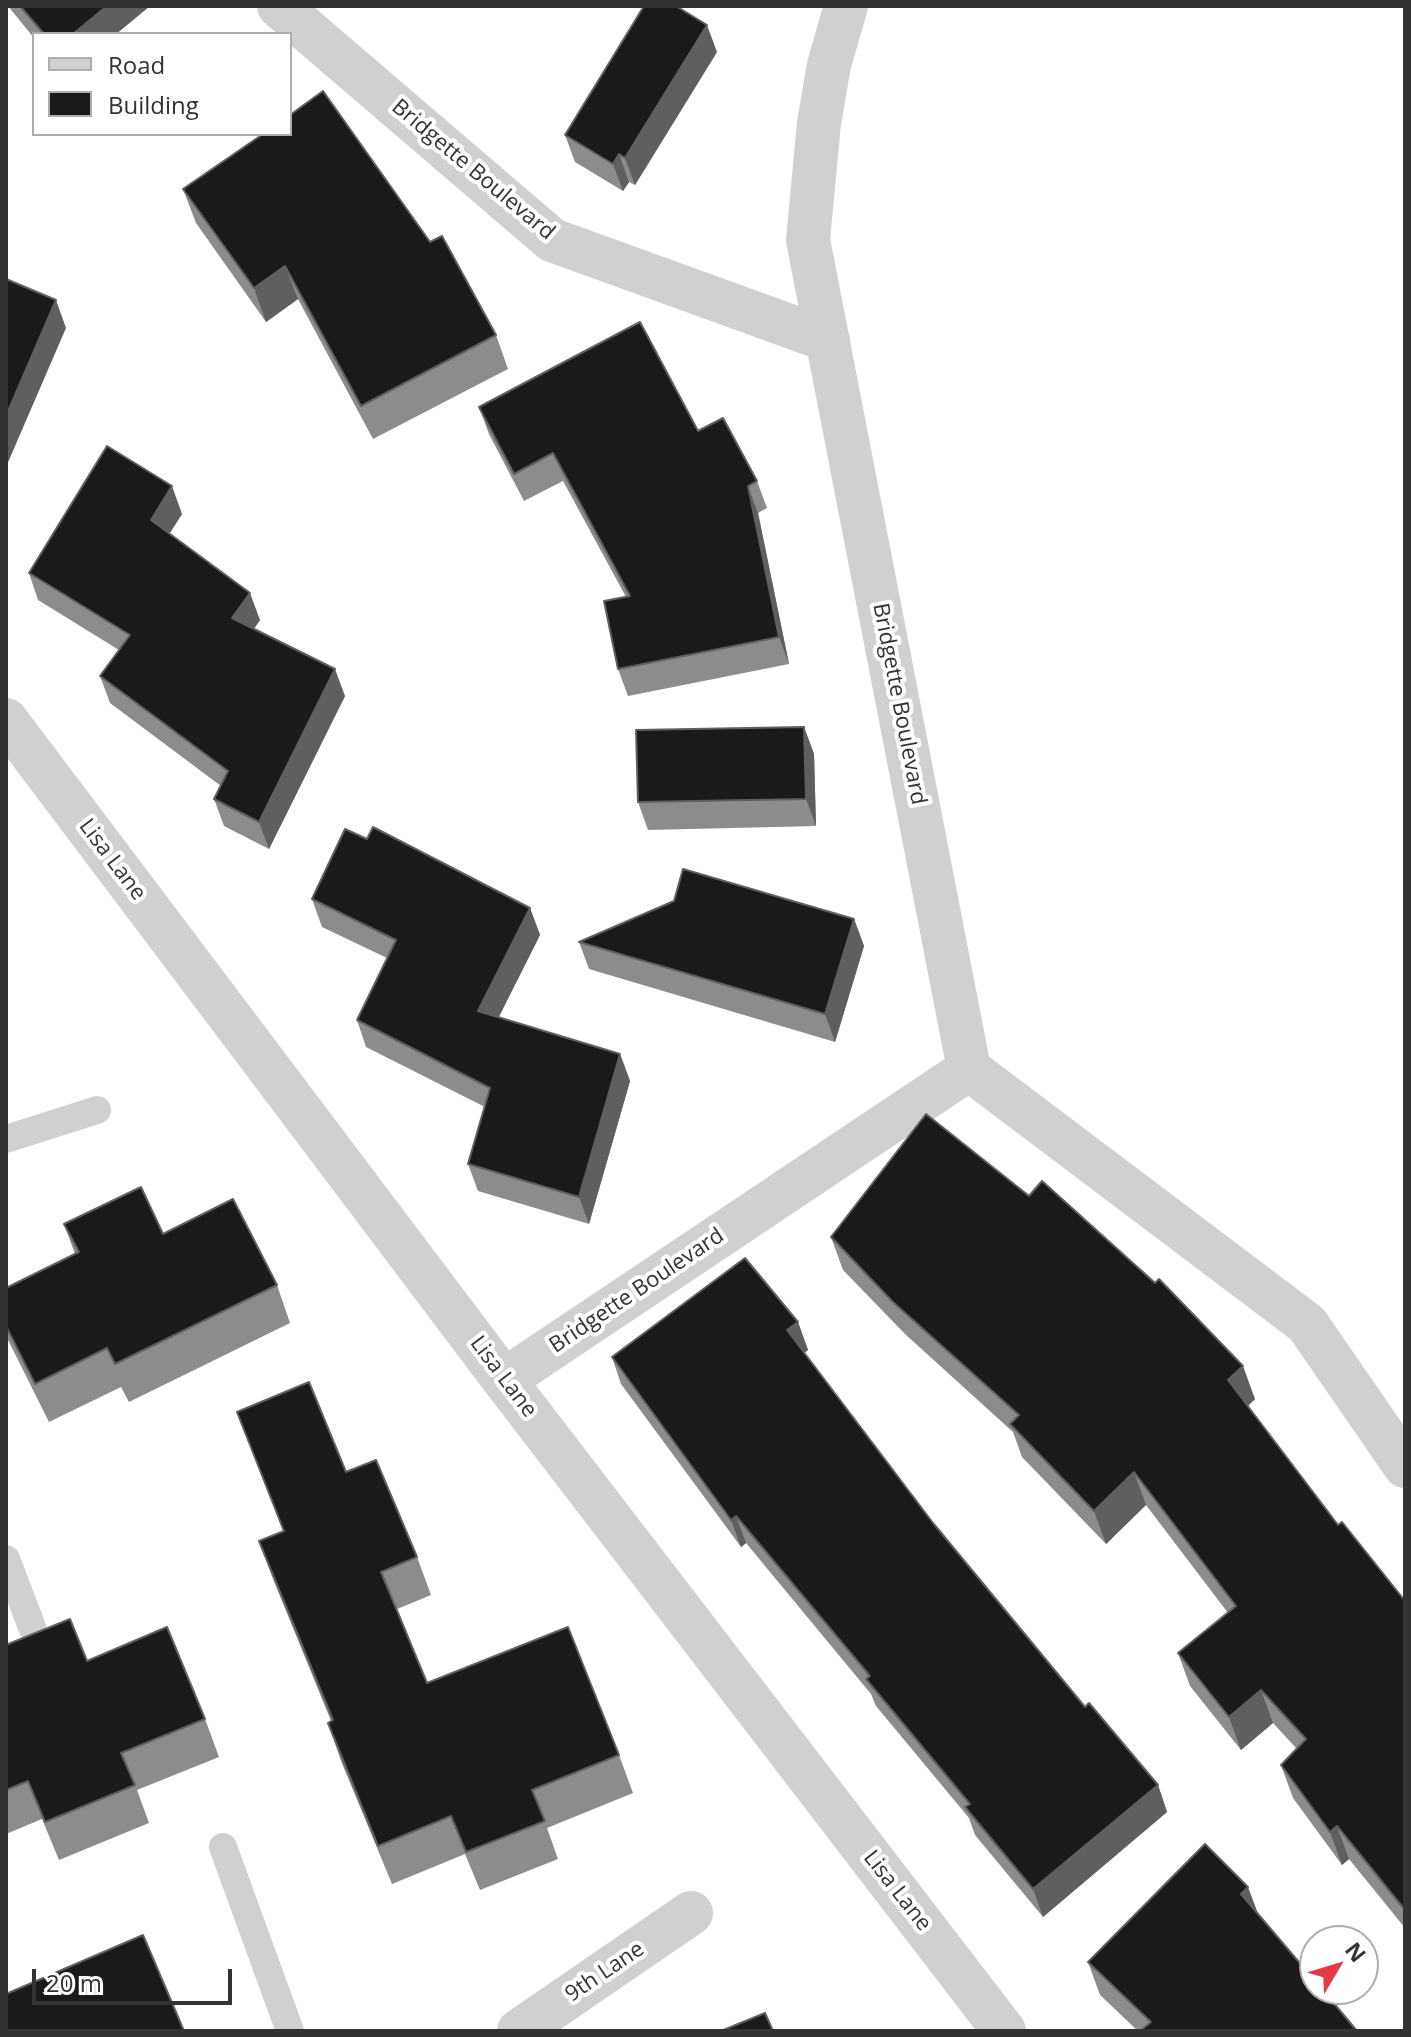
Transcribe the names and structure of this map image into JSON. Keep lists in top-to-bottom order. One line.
{"streets":{"street":["Bridgette Boulevard","Lisa Lane","9th Lane"]},"crossings":[["Bridgette Boulevard","Lisa Lane"]],"legend":["Road","Building"],"scale_bar":"20 m","north":"top right"}
